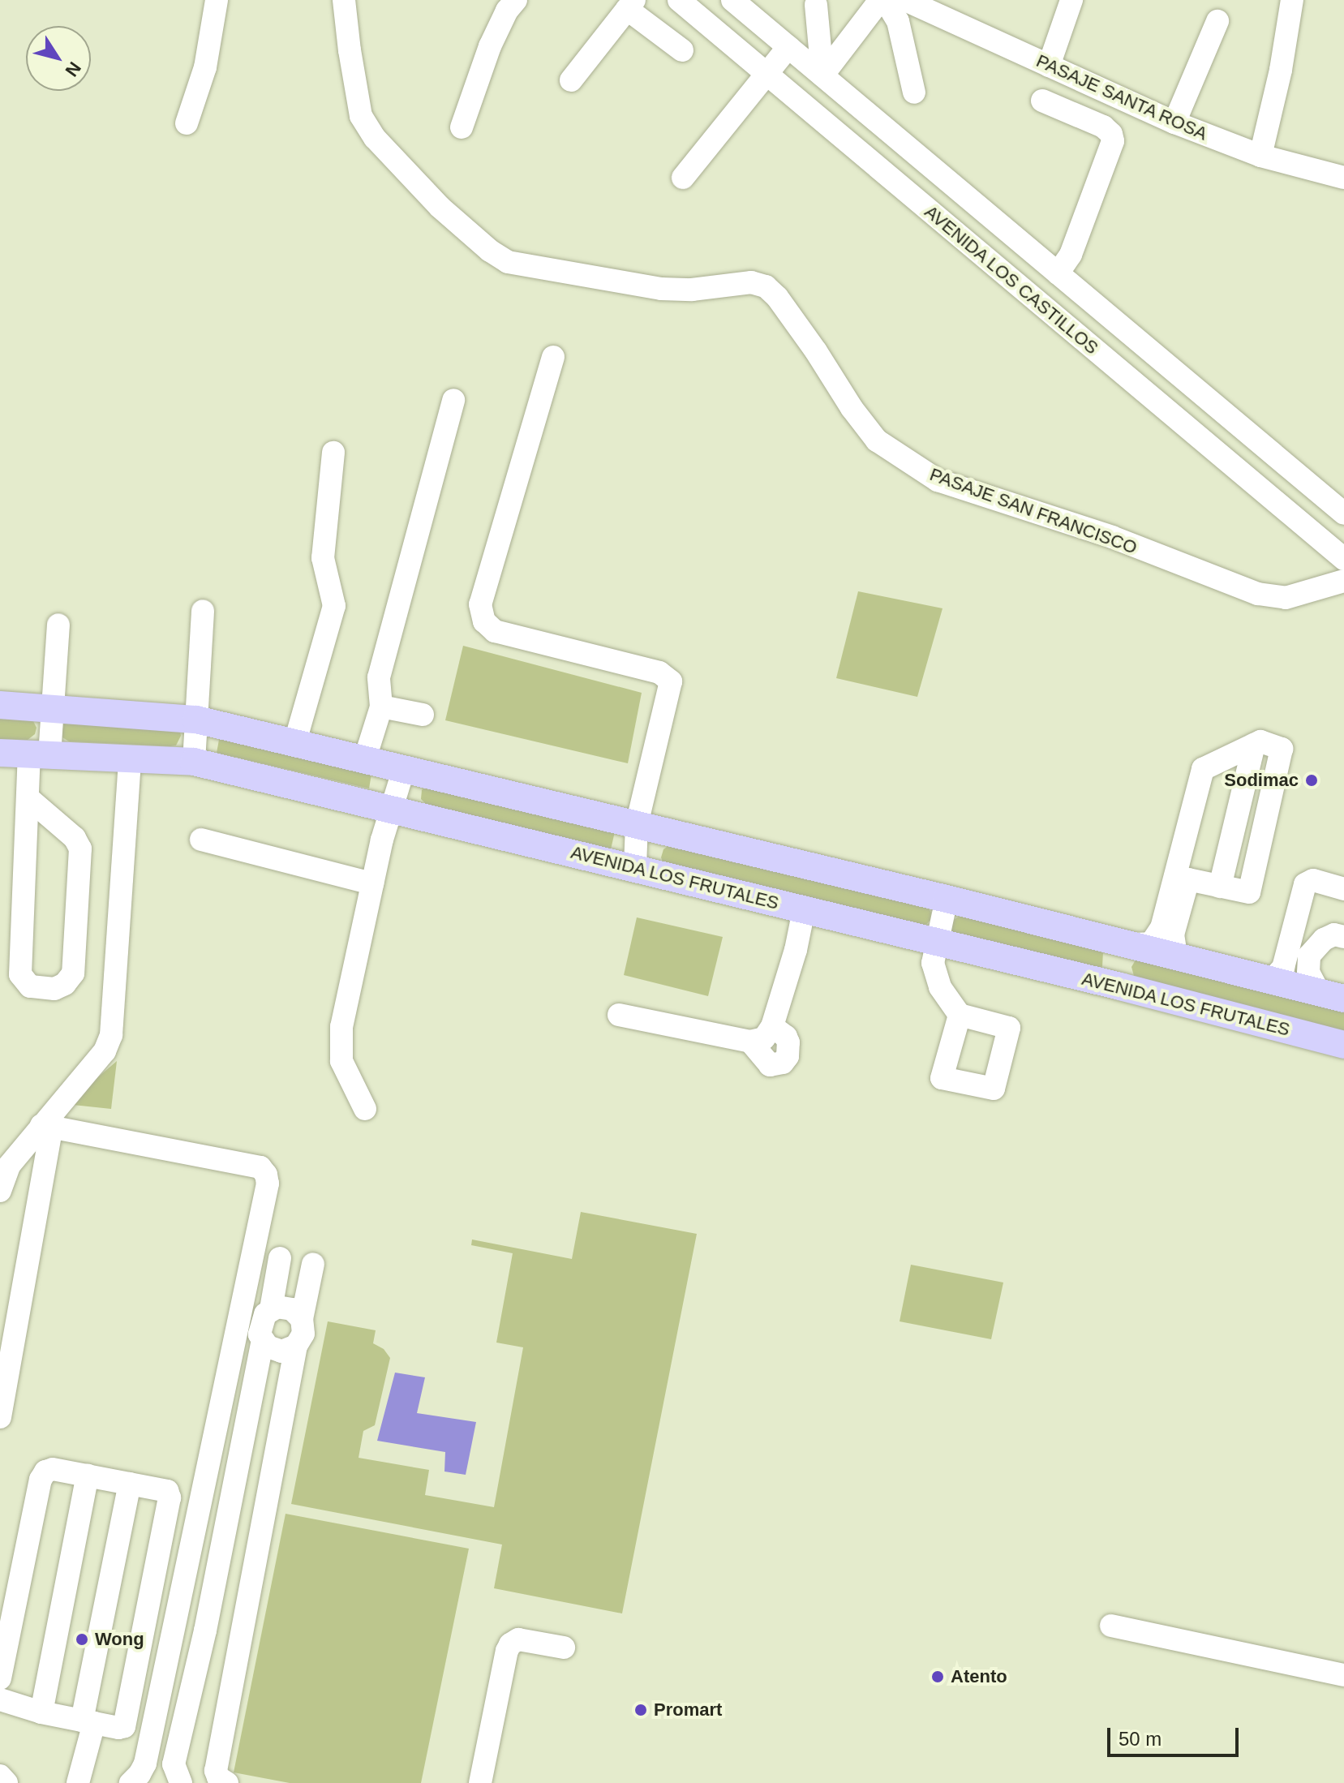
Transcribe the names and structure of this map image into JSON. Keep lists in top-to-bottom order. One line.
{"streets":{"main road":["AVENIDA LOS FRUTALES"],"street":["PASAJE SANTA ROSA","AVENIDA LOS CASTILLOS","PASAJE SAN FRANCISCO"]},"places":["Sodimac","Wong","Atento","Promart"],"scale_bar":"50 m","north":"bottom right"}
